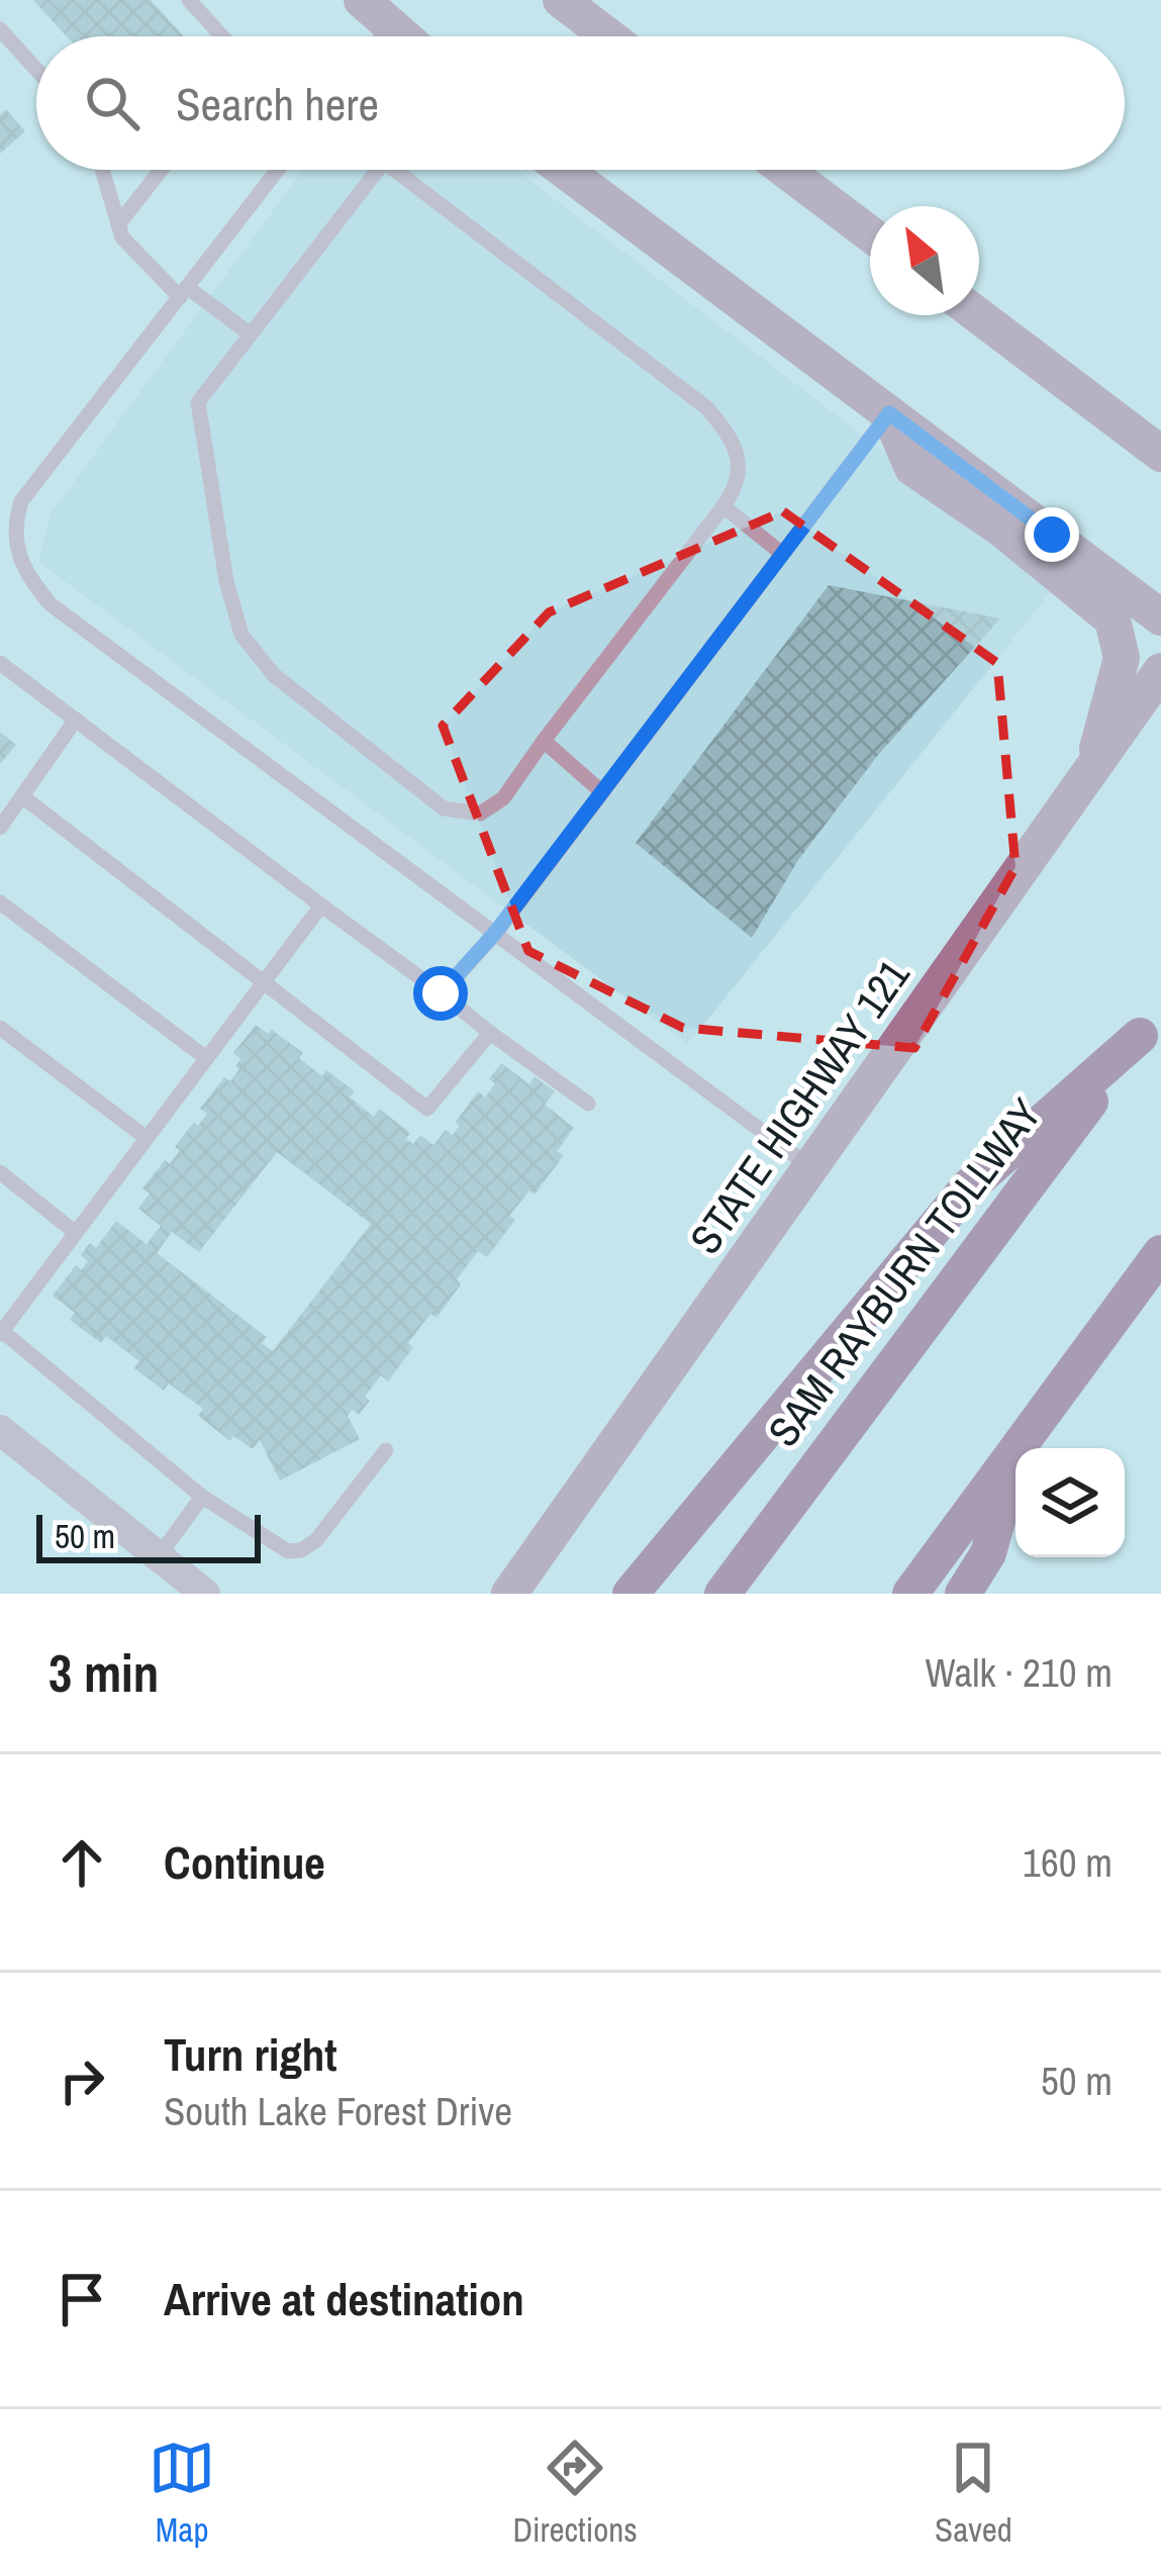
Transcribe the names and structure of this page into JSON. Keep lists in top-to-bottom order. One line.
{"streets":{"highway":["SAM RAYBURN TOLLWAY"],"main road":["STATE HIGHWAY 121"]},"scale_bar":"50 m","north":"top left","page":{"search":"Search here","scale":"50 m","heading":["3 min","Walk · 210 m"],"list":[["Continue","160 m"],["Turn right","South Lake Forest Drive","50 m"],"Arrive at destination"],"nav":["Map","Directions","Saved"]}}
